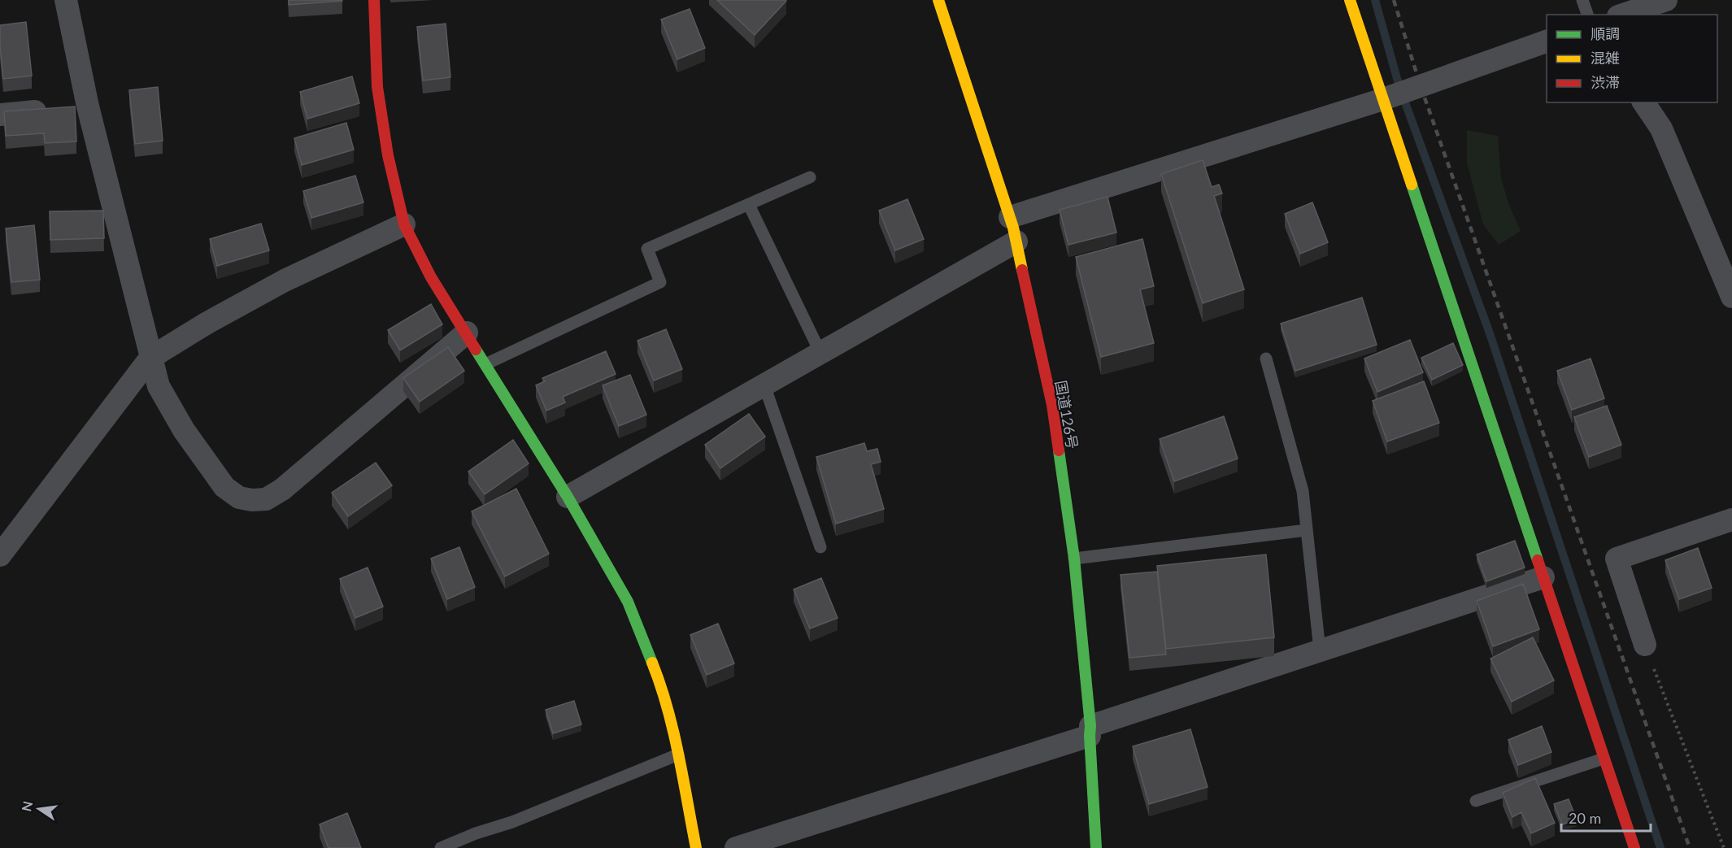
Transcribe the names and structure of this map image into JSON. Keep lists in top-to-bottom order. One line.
{"streets":{"main road":["国道126号"]},"legend":["順調","混雑","渋滞"],"scale_bar":"20 m","north":"left"}
